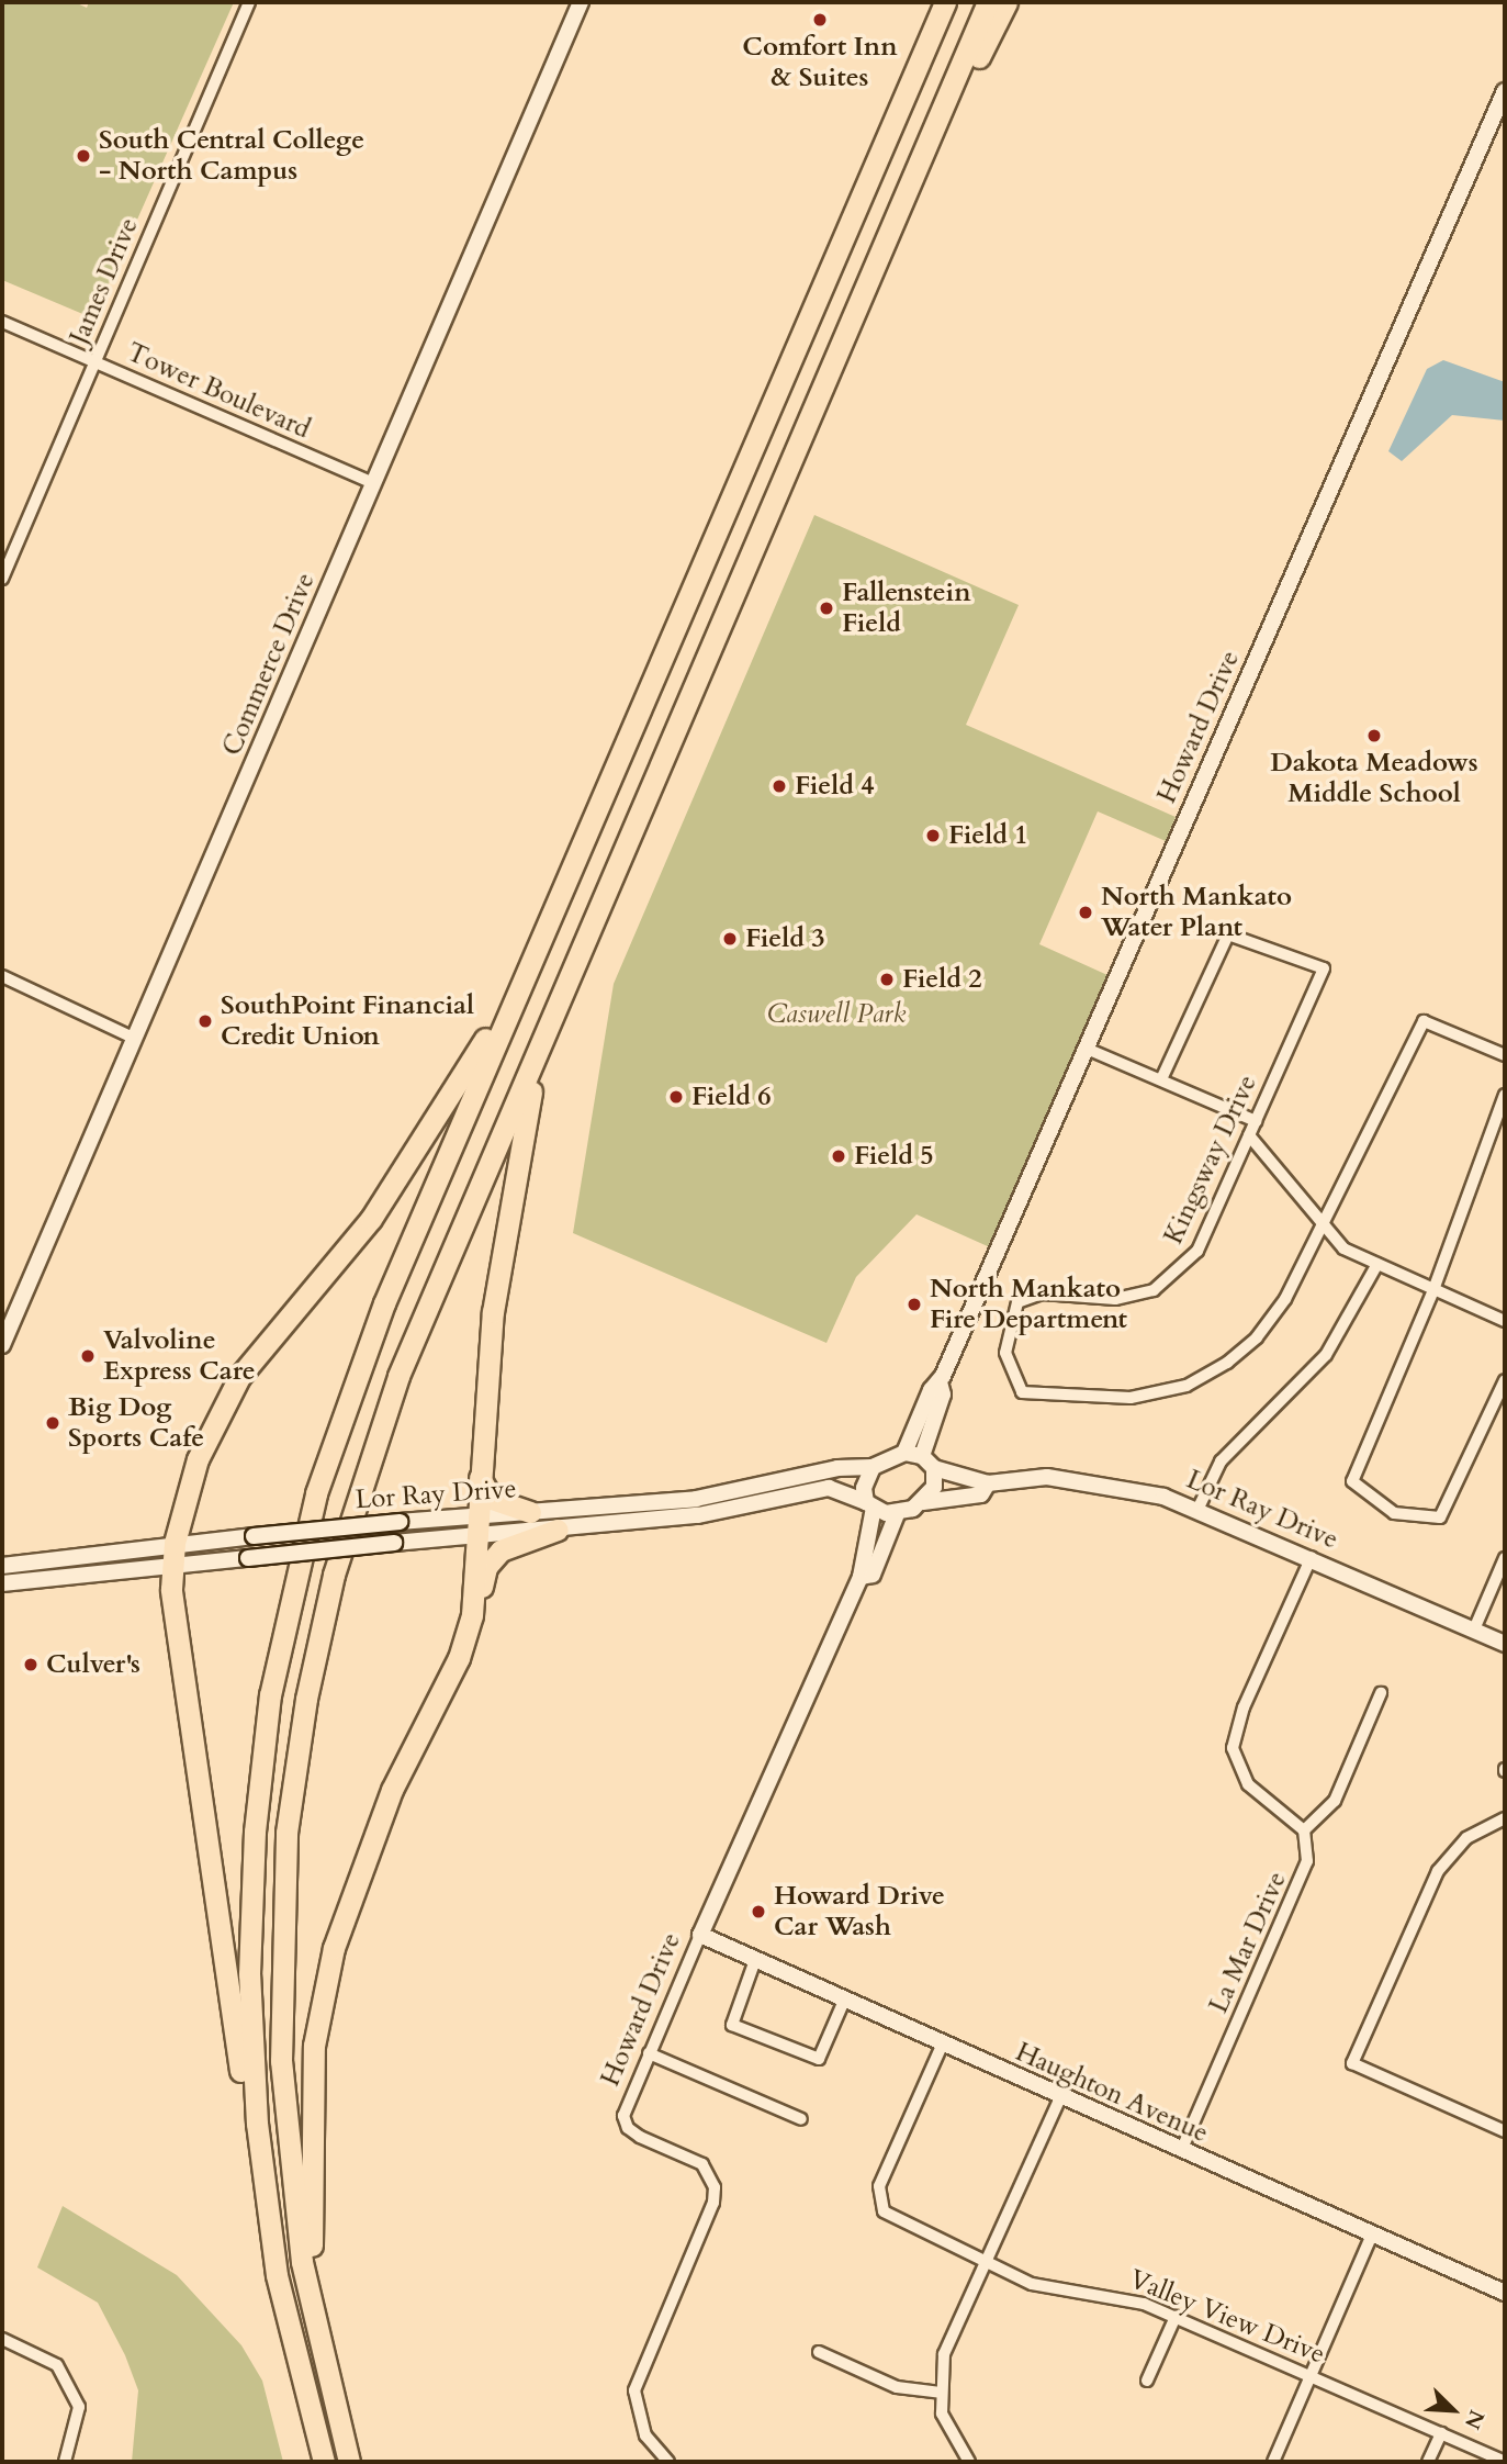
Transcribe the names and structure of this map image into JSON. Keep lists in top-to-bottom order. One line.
{"streets":{"street":["James Drive","Tower Boulevard","Commerce Drive","Howard Drive","Kingsway Drive","Lor Ray Drive","La Mar Drive","Haughton Avenue","Valley View Drive"]},"crossings":[["James Drive","Tower Boulevard"],["Tower Boulevard","Commerce Drive"],["Howard Drive","Lor Ray Drive"],["Howard Drive","Haughton Avenue"],["La Mar Drive","Haughton Avenue"],["Haughton Avenue","Valley View Drive"]],"parks":["Caswell Park"],"places":["Comfort Inn & Suites","South Central College - North Campus","Fallenstein Field","Dakota Meadows Middle School","Field 4","Field 1","North Mankato Water Plant","Field 3","Field 2","SouthPoint Financial Credit Union","Field 6","Field 5","North Mankato Fire Department","Valvoline Express Care","Big Dog Sports Cafe","Culver's","Howard Drive Car Wash"],"north":"bottom right"}
